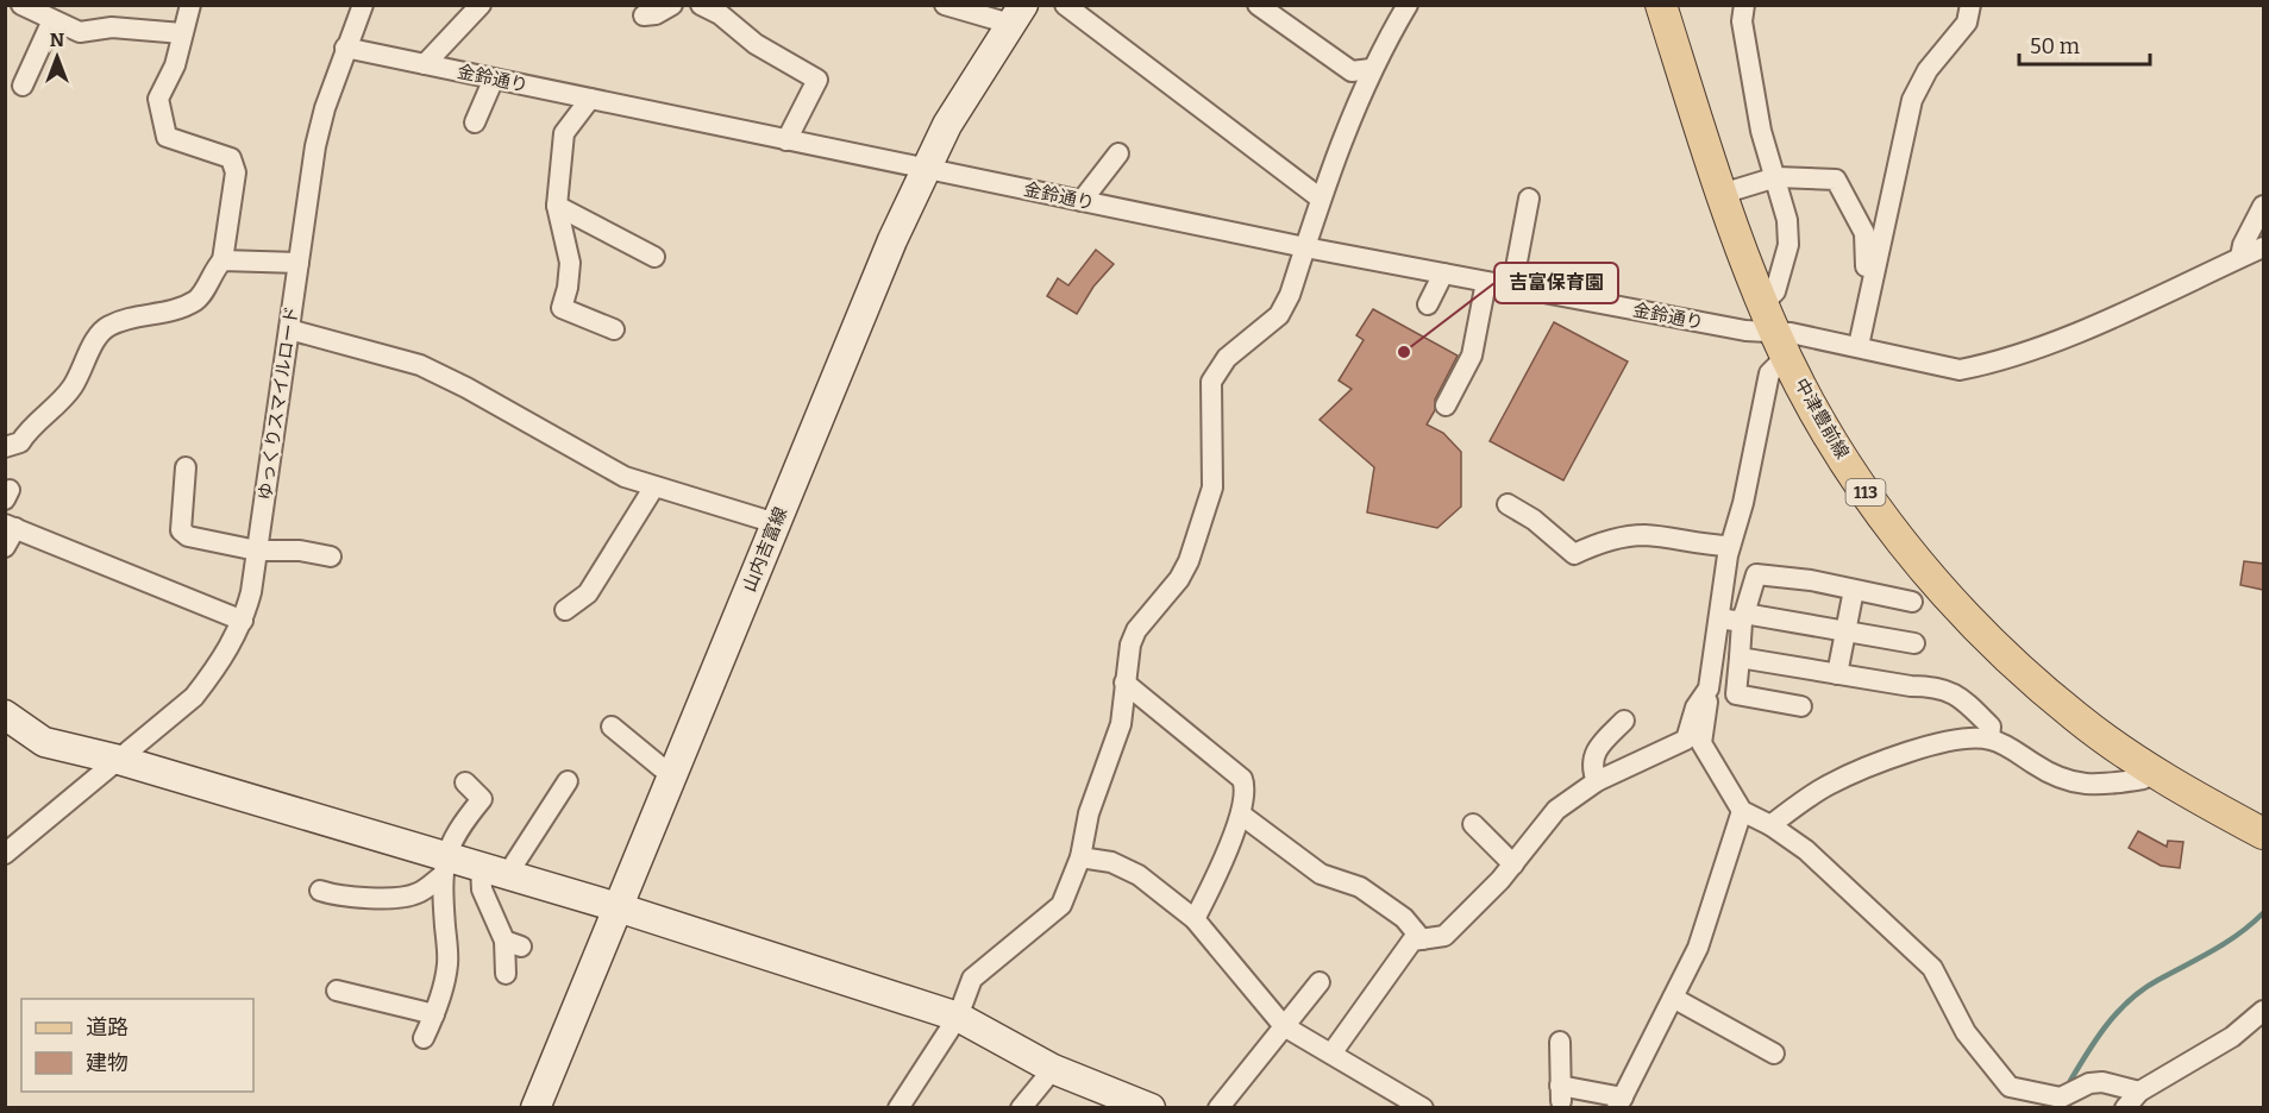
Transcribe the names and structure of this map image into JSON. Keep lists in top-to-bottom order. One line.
{"streets":{"main road":["中津豊前線","113"],"street":["金鈴通り","ゆっくりスマイルロード","山内吉富線"]},"crossings":[["金鈴通り","ゆっくりスマイルロード"],["金鈴通り","中津豊前線"],["金鈴通り","山内吉富線"]],"places":["吉富保育園"],"legend":["道路","建物"],"scale_bar":"50 m","north":"top"}
